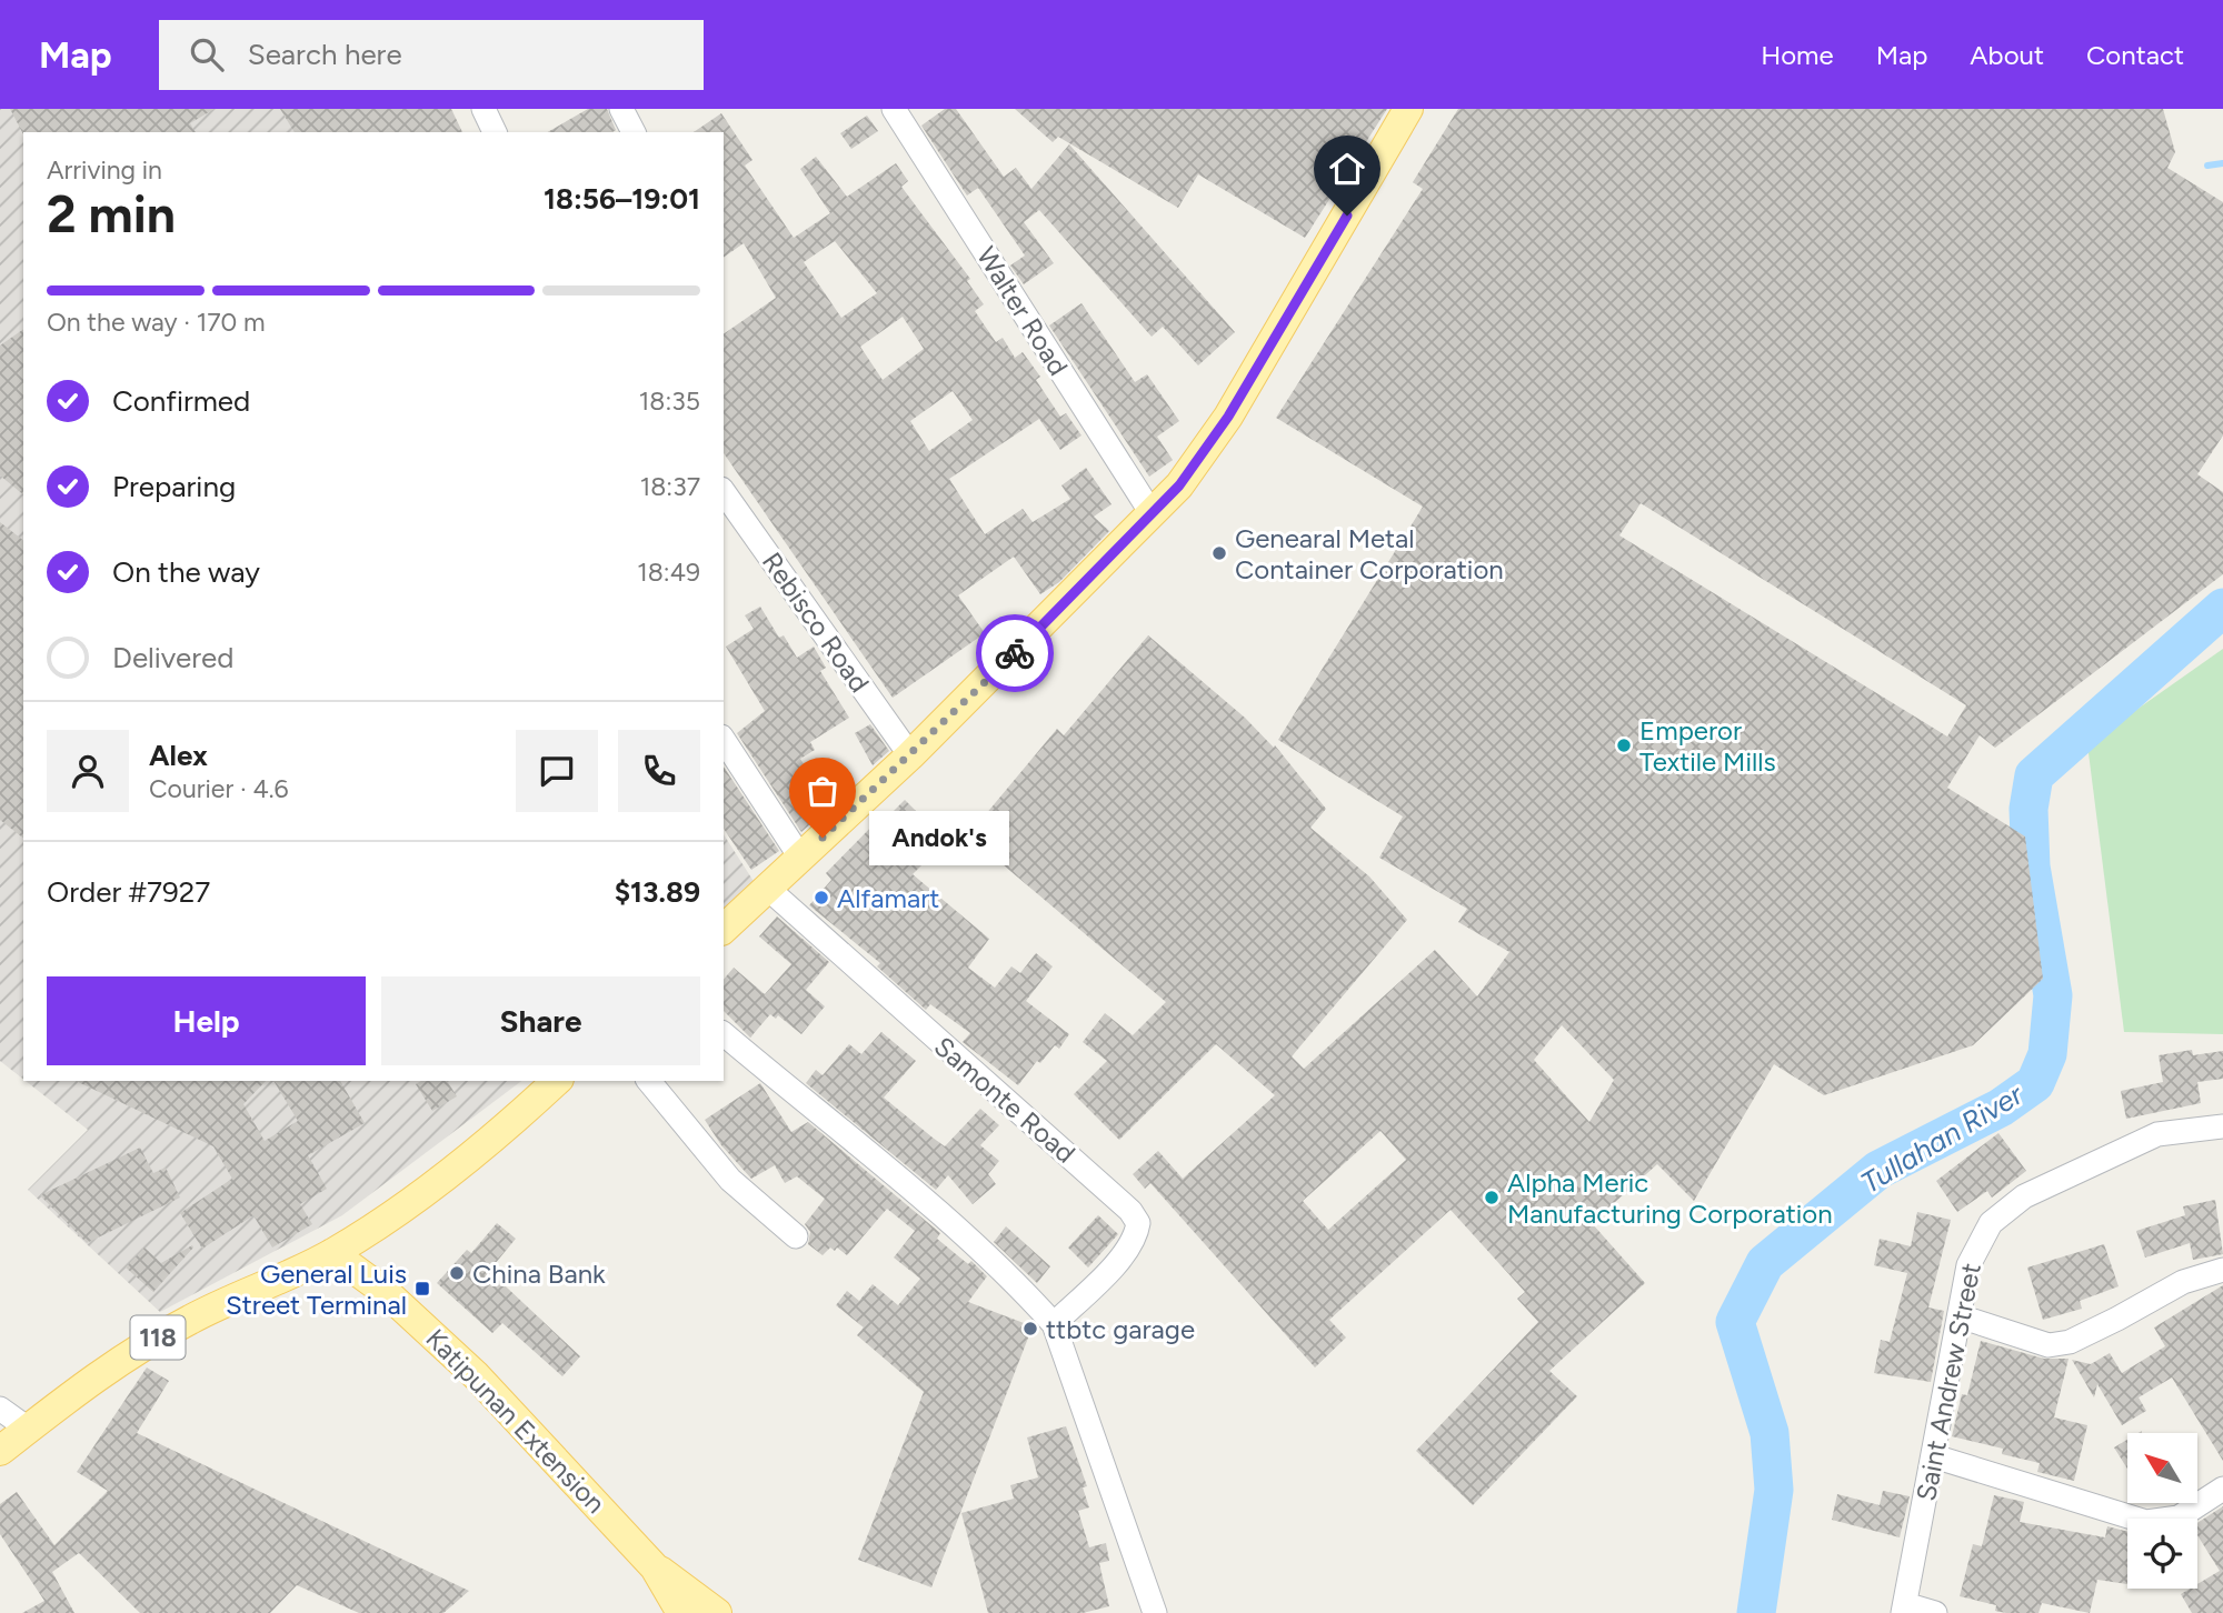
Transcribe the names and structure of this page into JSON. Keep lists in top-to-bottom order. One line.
{"streets":{"main road":["118","Katipunan Extension"],"street":["Walter Road","Rebisco Road","Samonte Road","Saint Andrew Street"]},"crossings":[["118","Katipunan Extension"]],"water":["Tullahan River"],"places":{"other":["Genearal Metal Container Corporation","Emperor Textile Mills","Andok's","Alfamart","Alpha Meric Manufacturing Corporation","China Bank","ttbtc garage"],"transit":["General Luis Street Terminal"]},"north":"top left","page":{"header":"Map","search":"Search here","nav":["Home","Map","About","Contact"],"heading":["2 min","Arriving in","18:56–19:01"],"panel":["Alex","Courier · 4.6","Order #7927","$13.89"],"bar":"On the way · 170 m","list":[["Confirmed","18:35"],["Preparing","18:37"],["On the way","18:49"],"Delivered"],"bubble":"Andok's","buttons":["Help","Share"]}}
